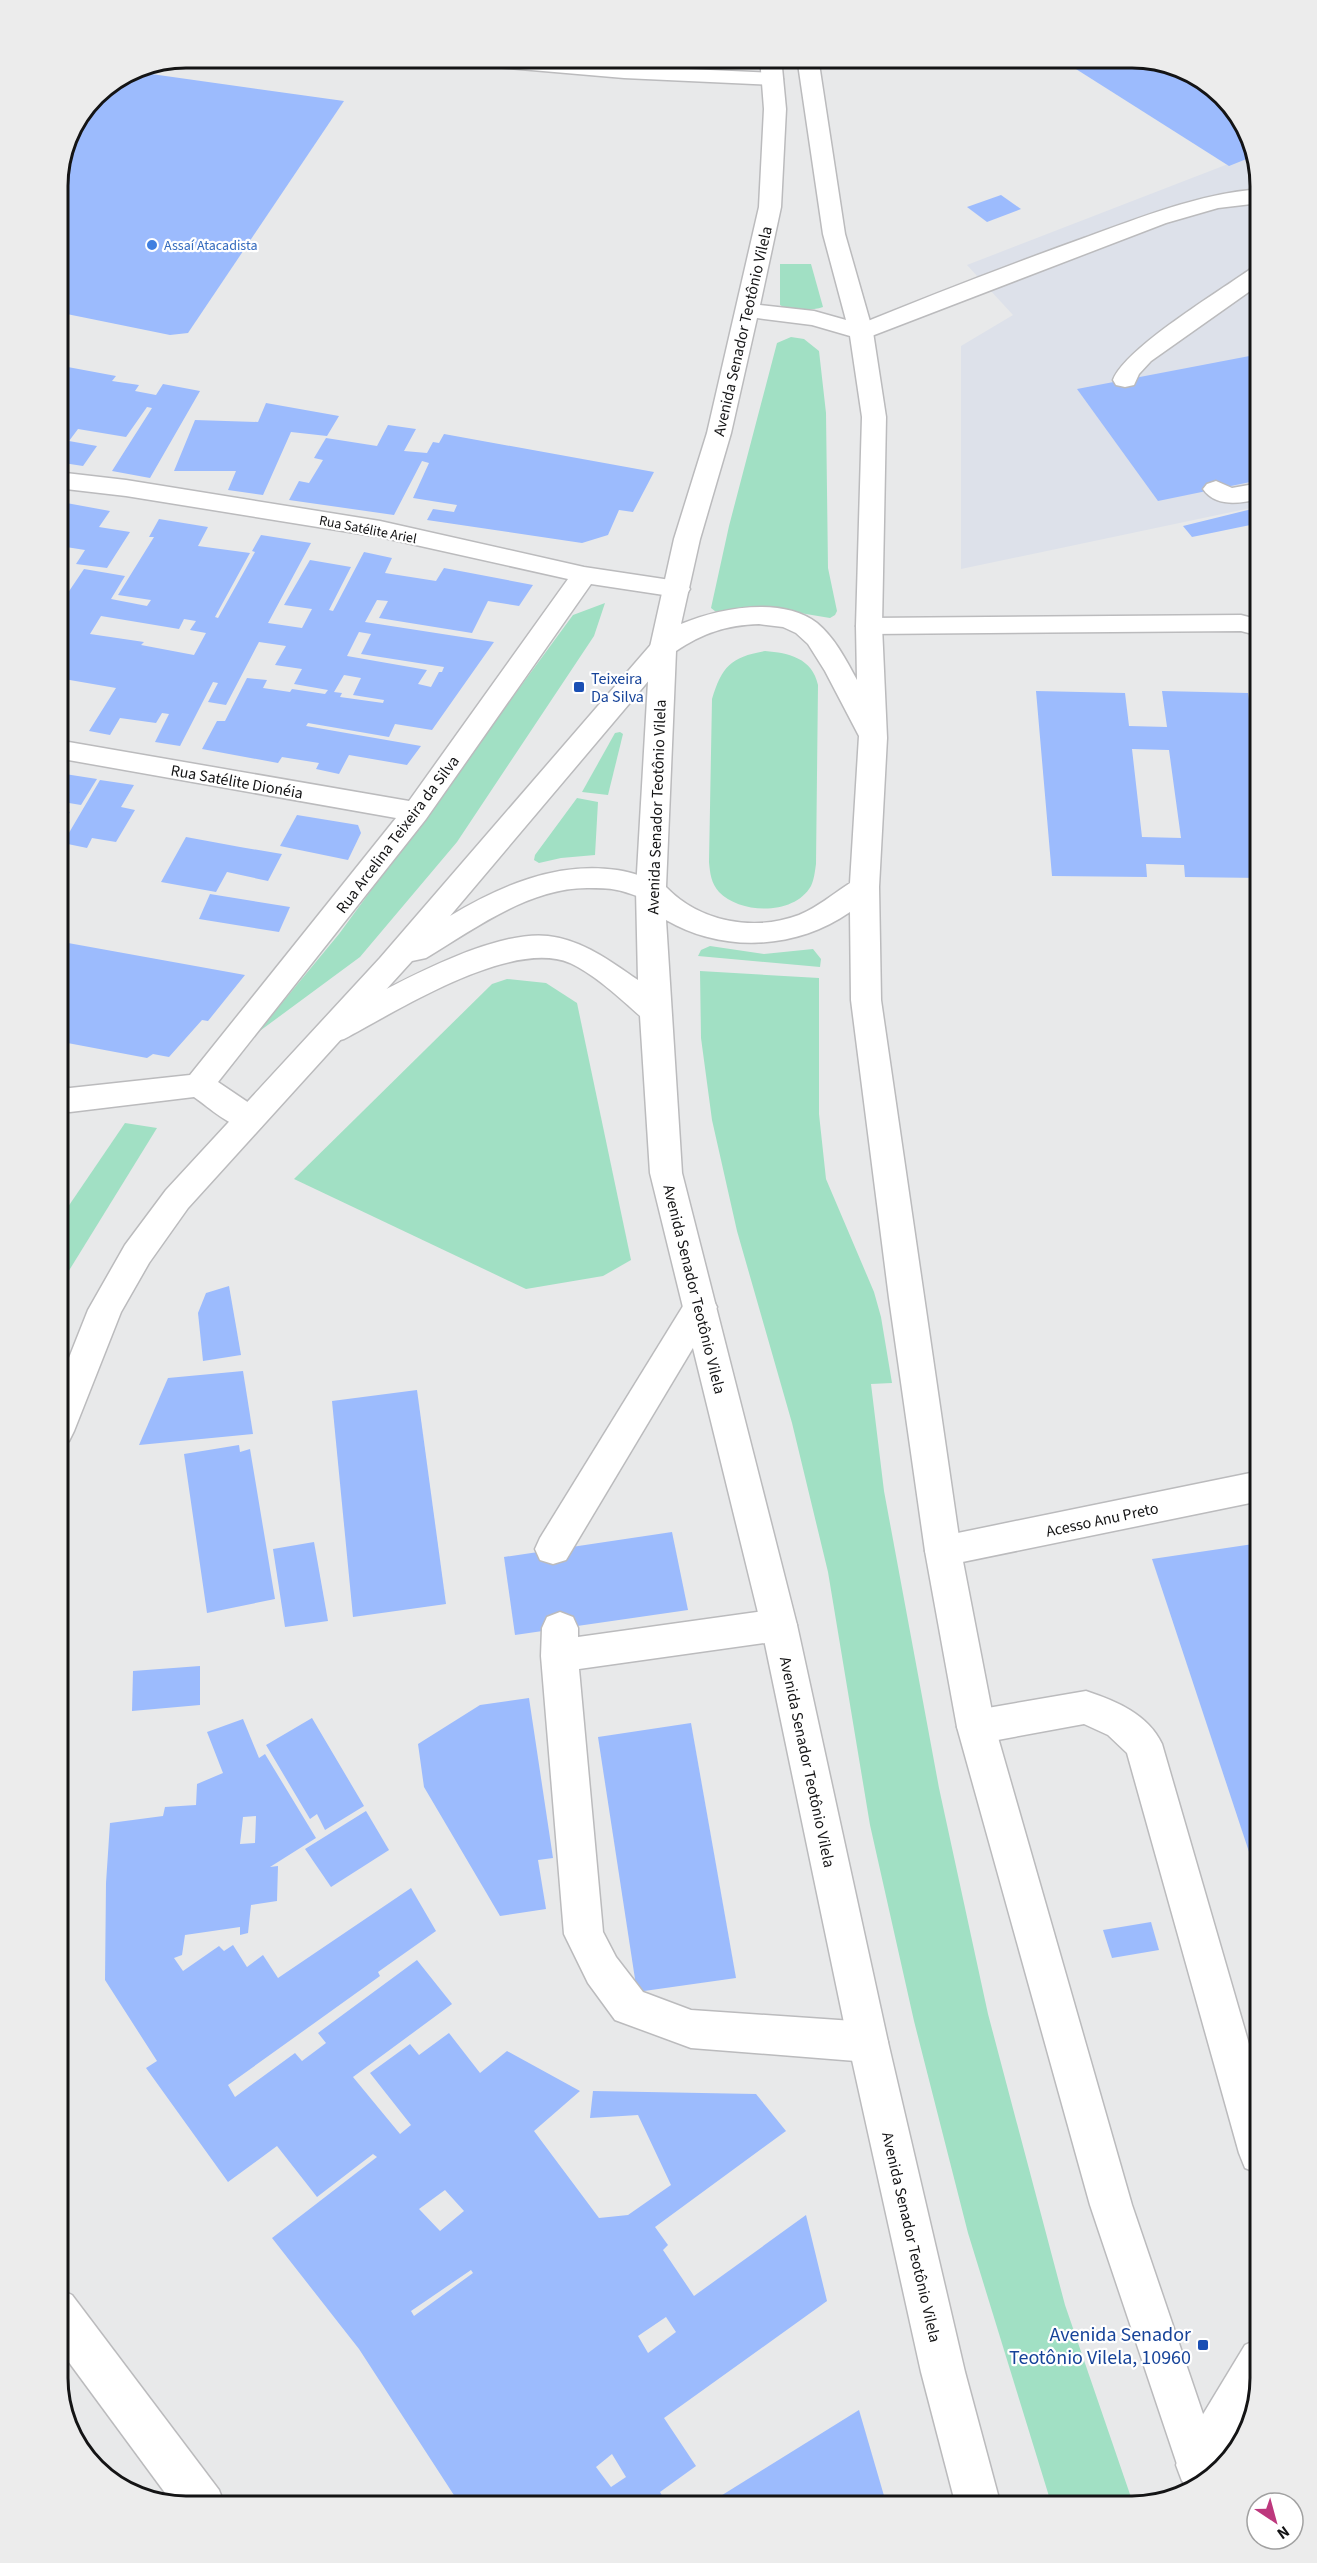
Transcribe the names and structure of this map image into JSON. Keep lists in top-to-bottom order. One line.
{"streets":{"main road":["Avenida Senador Teotônio Vilela","Rua Satélite Ariel","Rua Satélite Dionéia","Rua Arcelina Teixeira da Silva","Acesso Anu Preto"]},"crossings":[["Avenida Senador Teotônio Vilela","Rua Satélite Ariel"],["Rua Satélite Ariel","Rua Arcelina Teixeira da Silva"],["Rua Satélite Dionéia","Rua Arcelina Teixeira da Silva"]],"places":{"other":["Assaí Atacadista"],"transit":["Teixeira Da Silva","Avenida Senador Teotônio Vilela, 10960"]},"north":"bottom right"}
